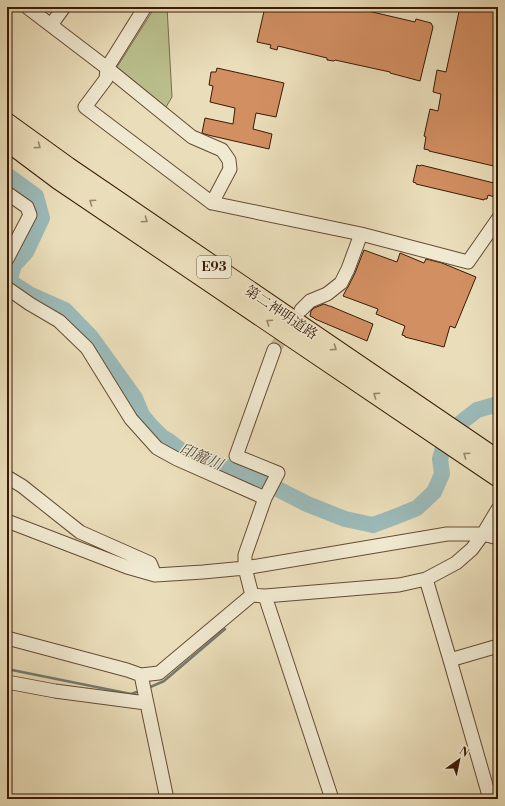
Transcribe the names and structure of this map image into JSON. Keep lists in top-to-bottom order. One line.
{"streets":{"highway":["E93","第二神明道路"]},"water":["印籠川"],"north":"top right"}
